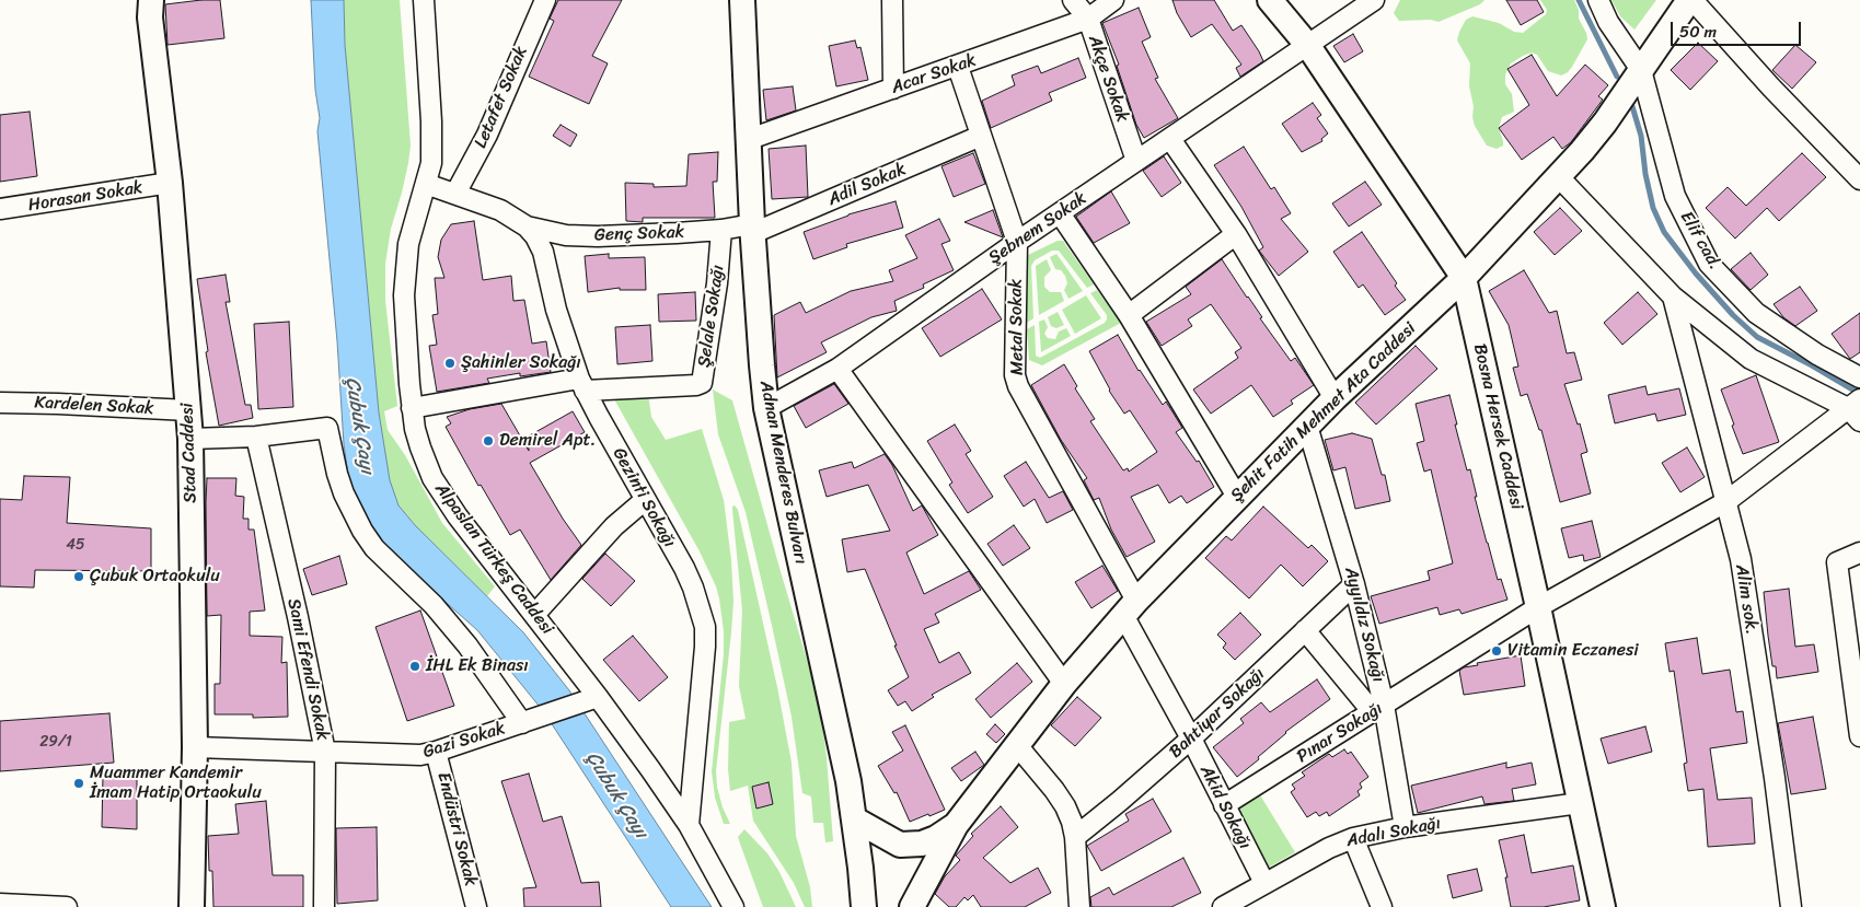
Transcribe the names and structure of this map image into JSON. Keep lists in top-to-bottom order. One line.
{"streets":{"main road":["Şehit Fatih Mehmet Ata Caddesi","Bosna Hersek Caddesi","Stad Caddesi","Adnan Menderes Bulvarı"],"street":["Acar Sokak","Akçe Sokak","Letafet Sokak","Adil Sokak","Horasan Sokak","Şebnem Sokak","Genç Sokak","Elif cad.","Şelale Sokağı","Metal Sokak","Kardelen Sokak","Gezinti Sokağı","Alpaslan Türkeş Caddesi","Alim sok.","Ayyıldız Sokağı","Sami Efendi Sokak","Bahtiyar Sokağı","Pınar Sokağı","Gazi Sokak","Akid Sokağı","Endüstri Sokak","Adalı Sokağı"]},"crossings":[["Acar Sokak","Akçe Sokak"],["Acar Sokak","Metal Sokak"],["Acar Sokak","Adnan Menderes Bulvarı"],["Akçe Sokak","Şebnem Sokak"],["Letafet Sokak","Gezinti Sokağı"],["Adil Sokak","Genç Sokak"],["Adil Sokak","Metal Sokak"],["Adil Sokak","Adnan Menderes Bulvarı"],["Horasan Sokak","Stad Caddesi"],["Şebnem Sokak","Metal Sokak"],["Şebnem Sokak","Bosna Hersek Caddesi"],["Şebnem Sokak","Adnan Menderes Bulvarı"],["Genç Sokak","Şelale Sokağı"],["Genç Sokak","Adnan Menderes Bulvarı"],["Genç Sokak","Gezinti Sokağı"],["Elif cad.","Şehit Fatih Mehmet Ata Caddesi"],["Şelale Sokağı","Gezinti Sokağı"],["Şelale Sokağı","Alpaslan Türkeş Caddesi"],["Metal Sokak","Şehit Fatih Mehmet Ata Caddesi"],["Metal Sokak","Akid Sokağı"],["Kardelen Sokak","Stad Caddesi"],["Şehit Fatih Mehmet Ata Caddesi","Bosna Hersek Caddesi"],["Şehit Fatih Mehmet Ata Caddesi","Adnan Menderes Bulvarı"],["Şehit Fatih Mehmet Ata Caddesi","Ayyıldız Sokağı"],["Şehit Fatih Mehmet Ata Caddesi","Akid Sokağı"],["Bosna Hersek Caddesi","Pınar Sokağı"],["Bosna Hersek Caddesi","Adalı Sokağı"],["Stad Caddesi","Gazi Sokak"],["Gezinti Sokağı","Alpaslan Türkeş Caddesi"],["Alpaslan Türkeş Caddesi","Gazi Sokak"],["Alim sok.","Pınar Sokağı"],["Ayyıldız Sokağı","Bahtiyar Sokağı"],["Ayyıldız Sokağı","Pınar Sokağı"],["Ayyıldız Sokağı","Adalı Sokağı"],["Sami Efendi Sokak","Gazi Sokak"],["Bahtiyar Sokağı","Akid Sokağı"],["Pınar Sokağı","Akid Sokağı"],["Gazi Sokak","Endüstri Sokak"],["Akid Sokağı","Adalı Sokağı"]],"water":["Çubuk Çayı"],"places":["Şahinler Sokağı","Demirel Apt.","Çubuk Ortaokulu","Vitamin Eczanesi","İHL Ek Binası","Muammer Kandemir İmam Hatip Ortaokulu"],"house_numbers":["45","29/1"],"scale_bar":"50 m"}
